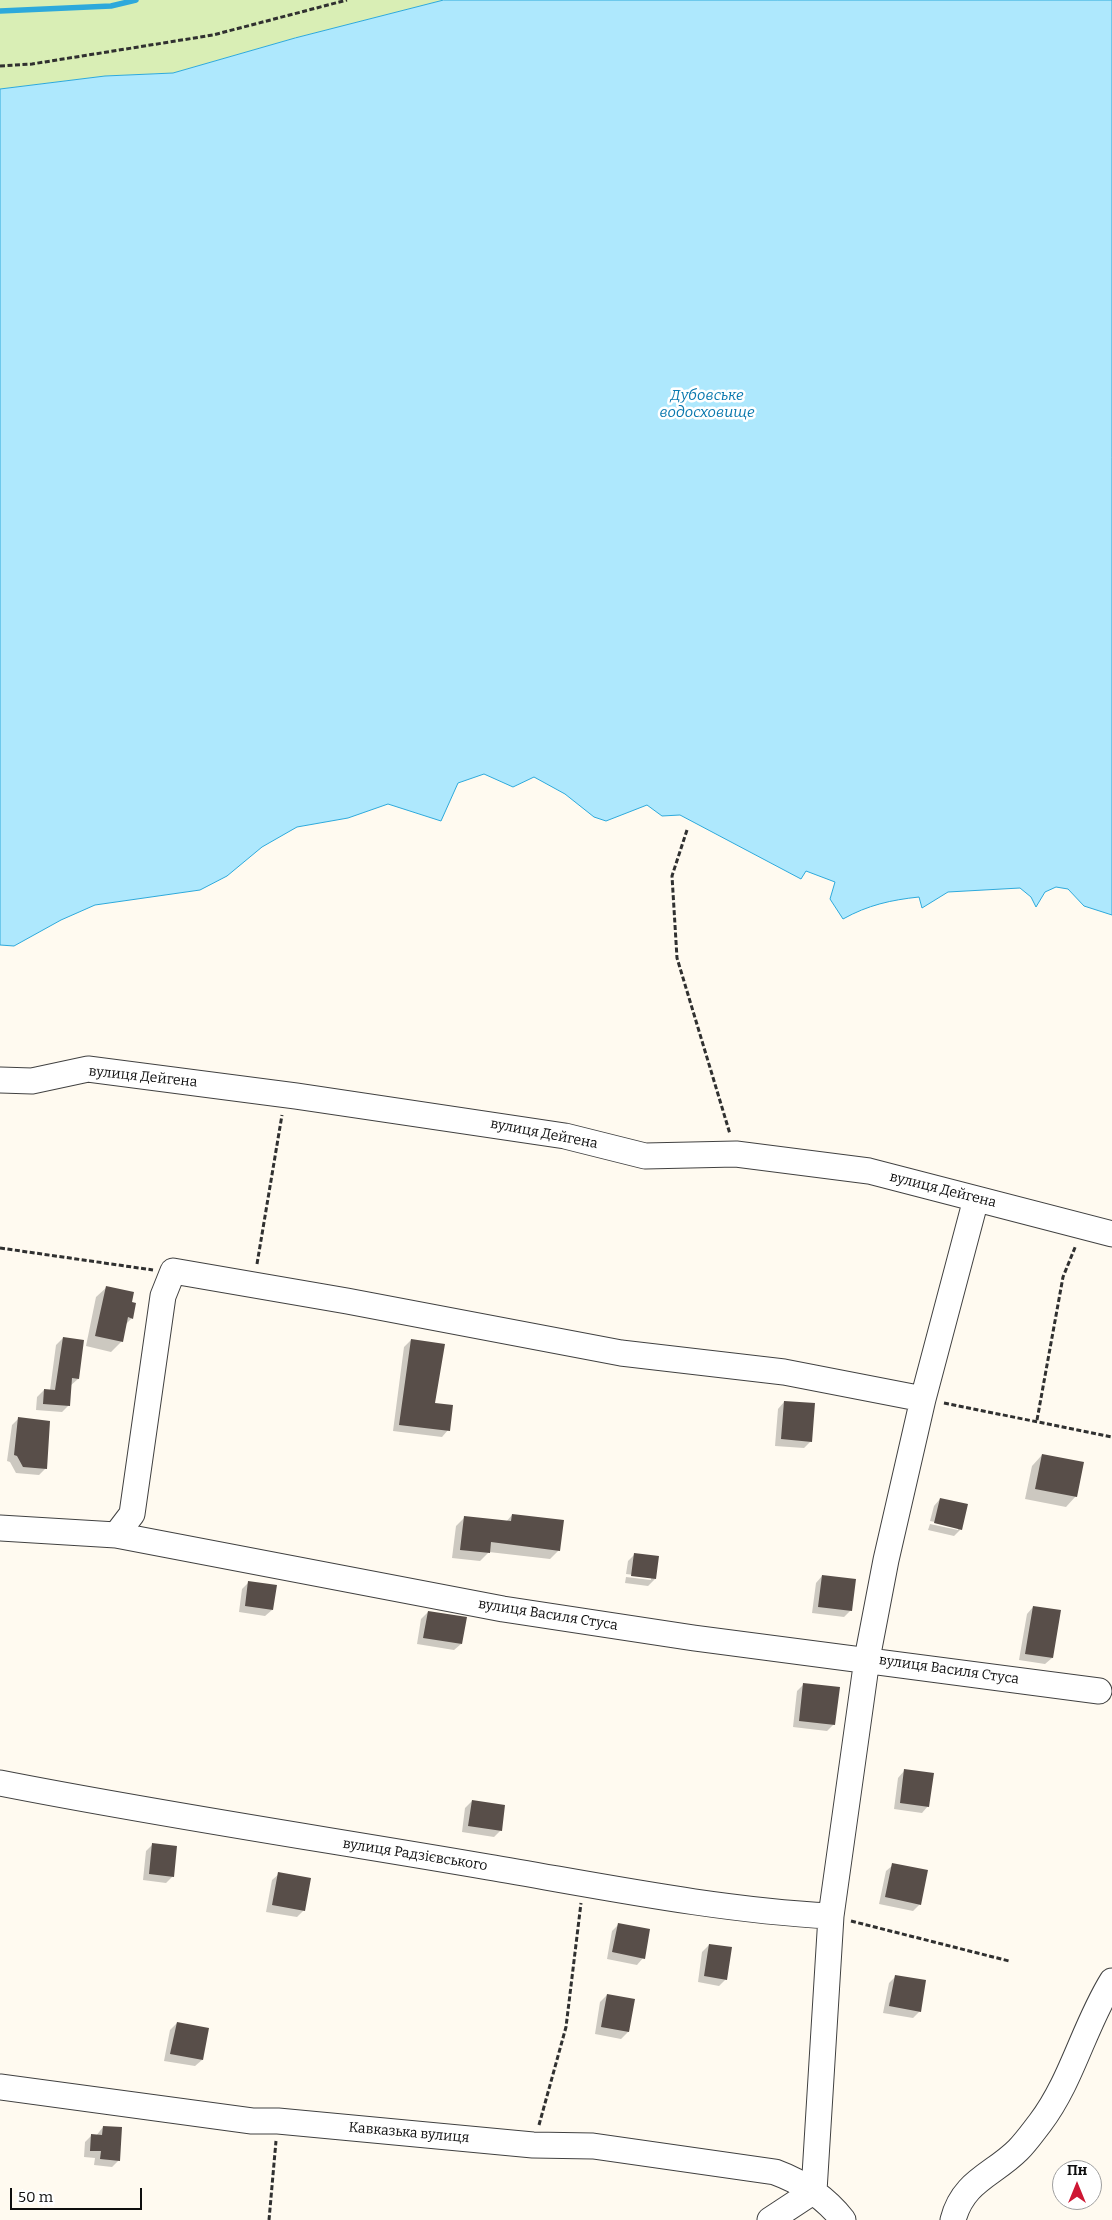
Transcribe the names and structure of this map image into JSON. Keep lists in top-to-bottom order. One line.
{"streets":{"street":["вулиця Дейгена","вулиця Василя Стуса","вулиця Радзієвського","Кавказька вулиця"]},"water":["Дубовське водосховище"],"scale_bar":"50 m","north":"top"}
